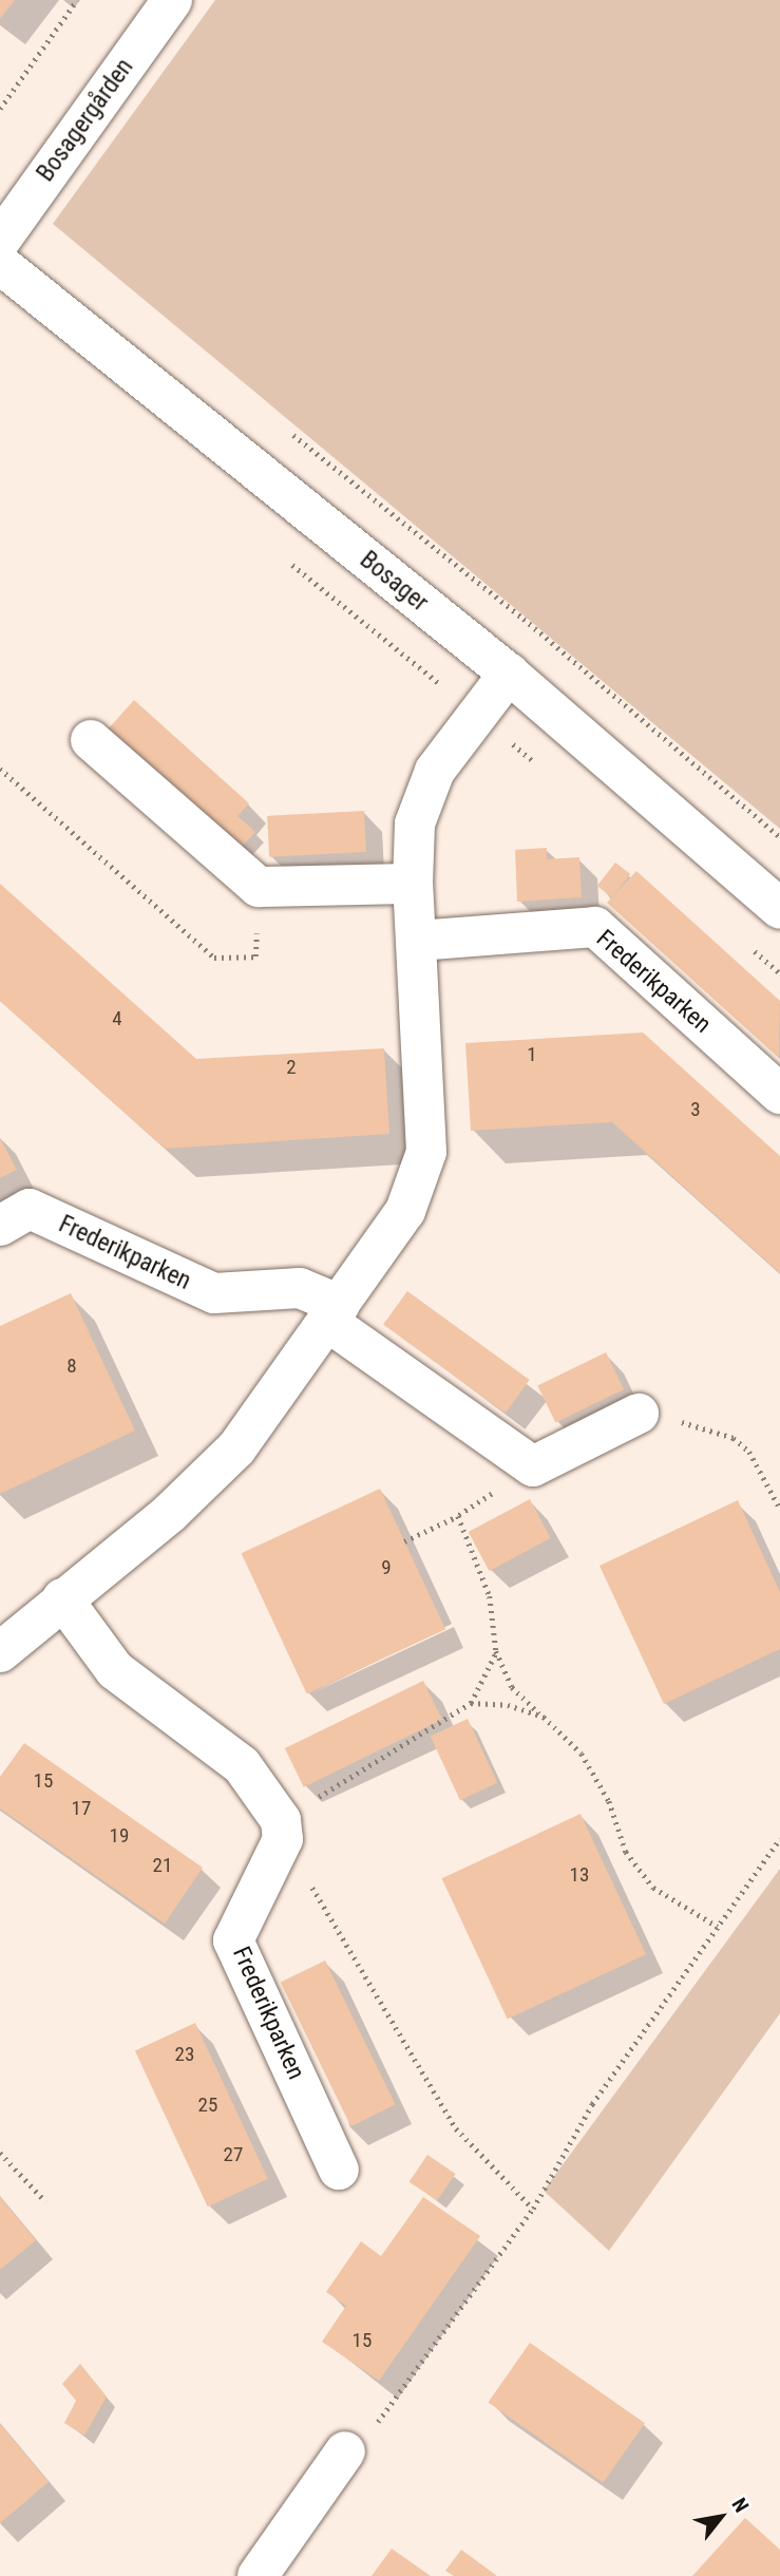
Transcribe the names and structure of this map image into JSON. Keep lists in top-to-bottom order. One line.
{"streets":{"street":["Bosagergården","Bosager","Frederikparken"]},"house_numbers":["4","1","2","3","8","9","15","17","19","21","13","23","25","27","15"],"north":"top right"}
